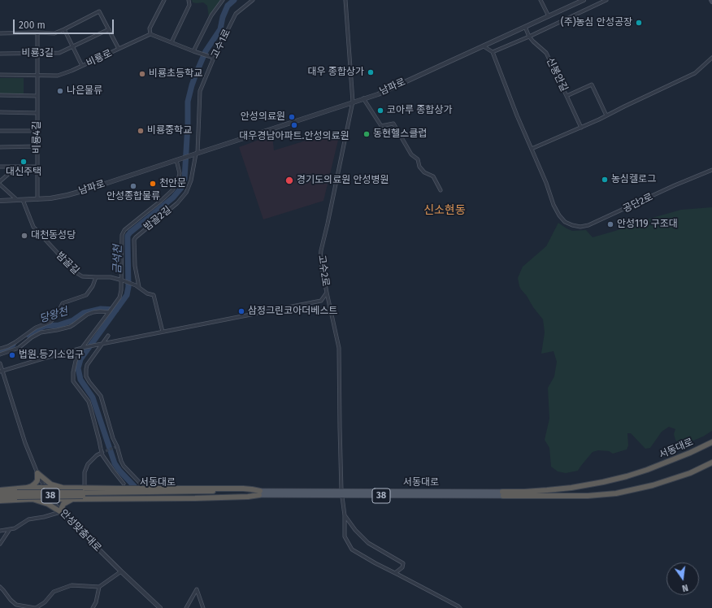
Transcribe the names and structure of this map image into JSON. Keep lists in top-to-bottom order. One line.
{"streets":{"highway":["서동대로","38"],"street":["고수1로","비룡3길","비룡로","신봉안길","남파로","비룡4길","공단2로","밤골2길","밤골길","고수2로","안성맞춤대로"]},"crossings":[["고수1로","남파로"],["고수1로","밤골2길"],["비룡3길","비룡4길"],["비룡로","비룡4길"],["신봉안길","남파로"],["남파로","비룡4길"],["남파로","밤골2길"],["남파로","밤골길"],["남파로","고수2로"],["밤골2길","밤골길"],["밤골길","고수2로"],["고수2로","안성맞춤대로"],["서동대로","38"]],"districts":["신소현동"],"water":["금석천","당왕천"],"places":["(주)농심 안성공장","대우 종합상가","비룡초등학교","나은물류","코아루 종합상가","안성의료원","대우경남아파트.안성의료원","비룡중학교","동현헬스클럽","대신주택","농심켈로그","경기도의료원 안성병원","천안문","안성종합물류","안성119 구조대","대천동성당","삼정그린코아더베스트","법원.등기소입구"],"scale_bar":"200 m","north":"bottom"}
